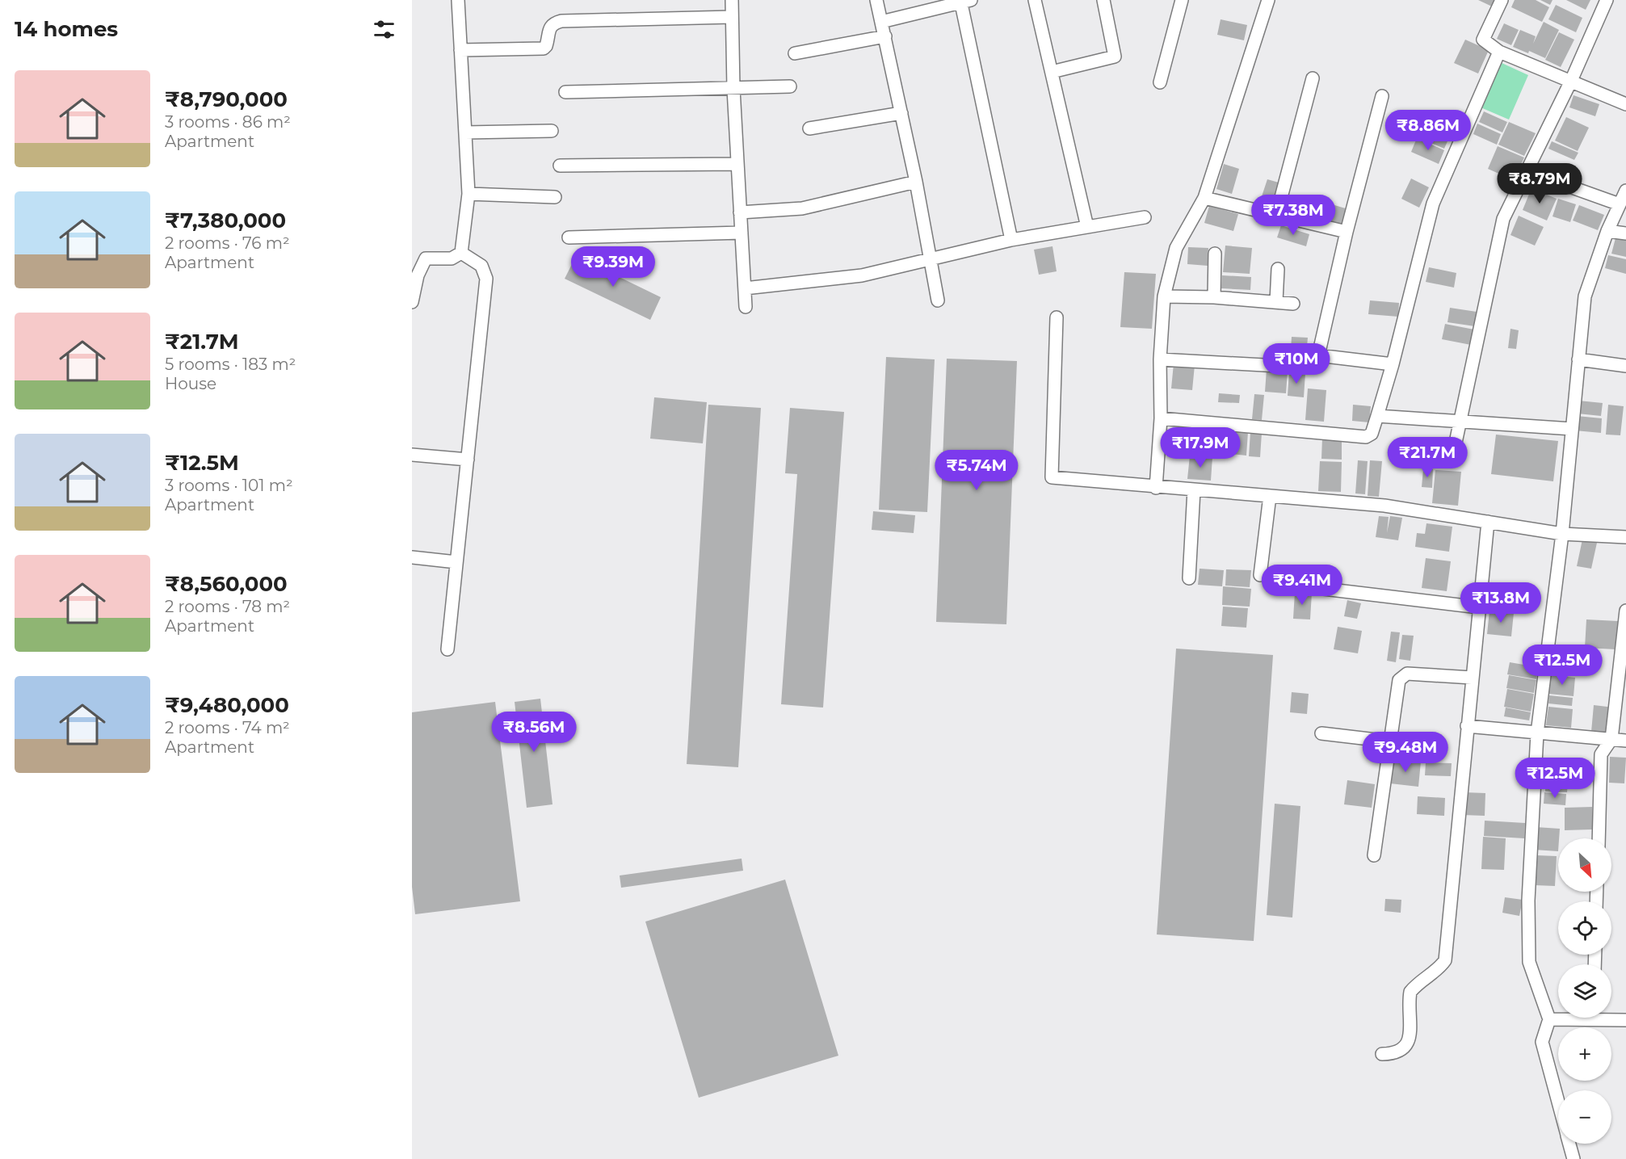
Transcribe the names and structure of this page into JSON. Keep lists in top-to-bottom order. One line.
{"north":"bottom right","page":{"heading":"14 homes","list":[{"name":"₹8,790,000","note":"3 rooms · 86 m² · Apartment"},{"name":"₹7,380,000","note":"2 rooms · 76 m² · Apartment"},{"name":"₹21.7M","note":"5 rooms · 183 m² · House"},{"name":"₹12.5M","note":"3 rooms · 101 m² · Apartment"},{"name":"₹8,560,000","note":"2 rooms · 78 m² · Apartment"},{"name":"₹9,480,000","note":"2 rooms · 74 m² · Apartment"}],"price":["₹8.86M","₹8.79M","₹7.38M","₹9.39M","₹10M","₹17.9M","₹21.7M","₹5.74M","₹9.41M","₹13.8M","₹12.5M","₹8.56M","₹9.48M","₹12.5M"],"map_buttons":["+","−"]}}
